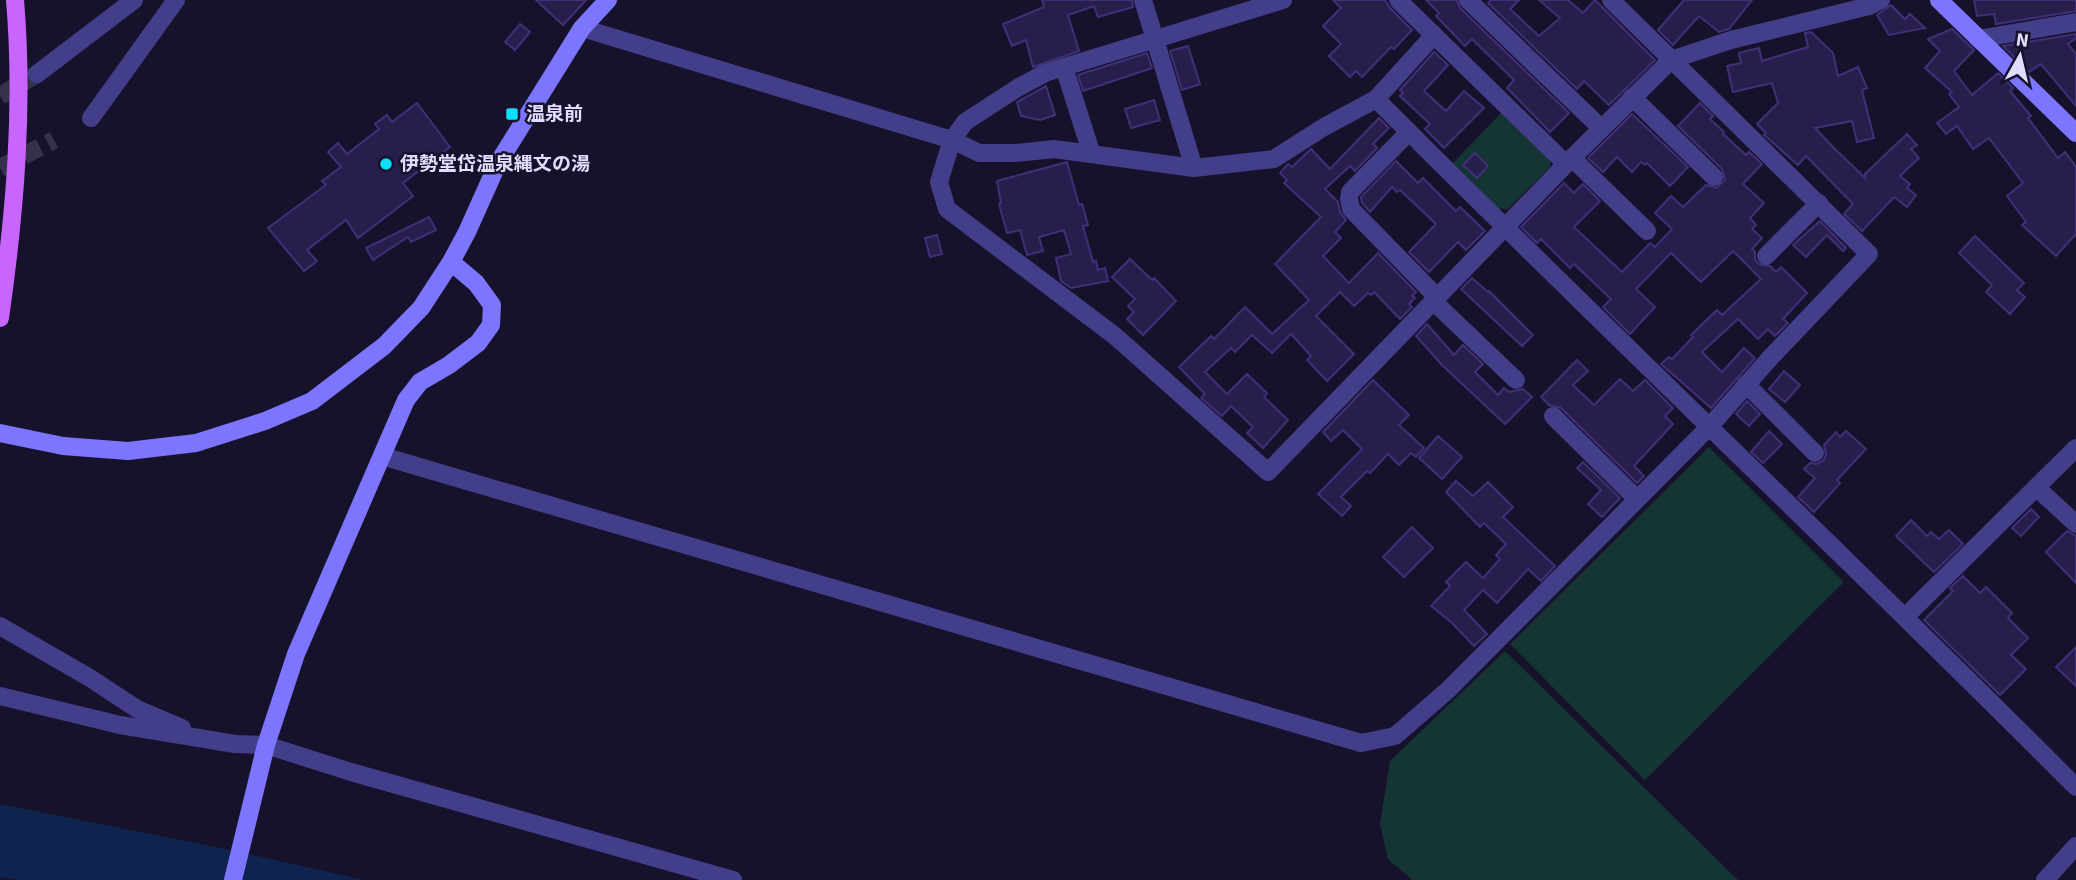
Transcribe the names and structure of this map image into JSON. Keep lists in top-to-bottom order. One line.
{"places":{"transit":["温泉前"],"other":["伊勢堂岱温泉縄文の湯"]},"north":"top"}
